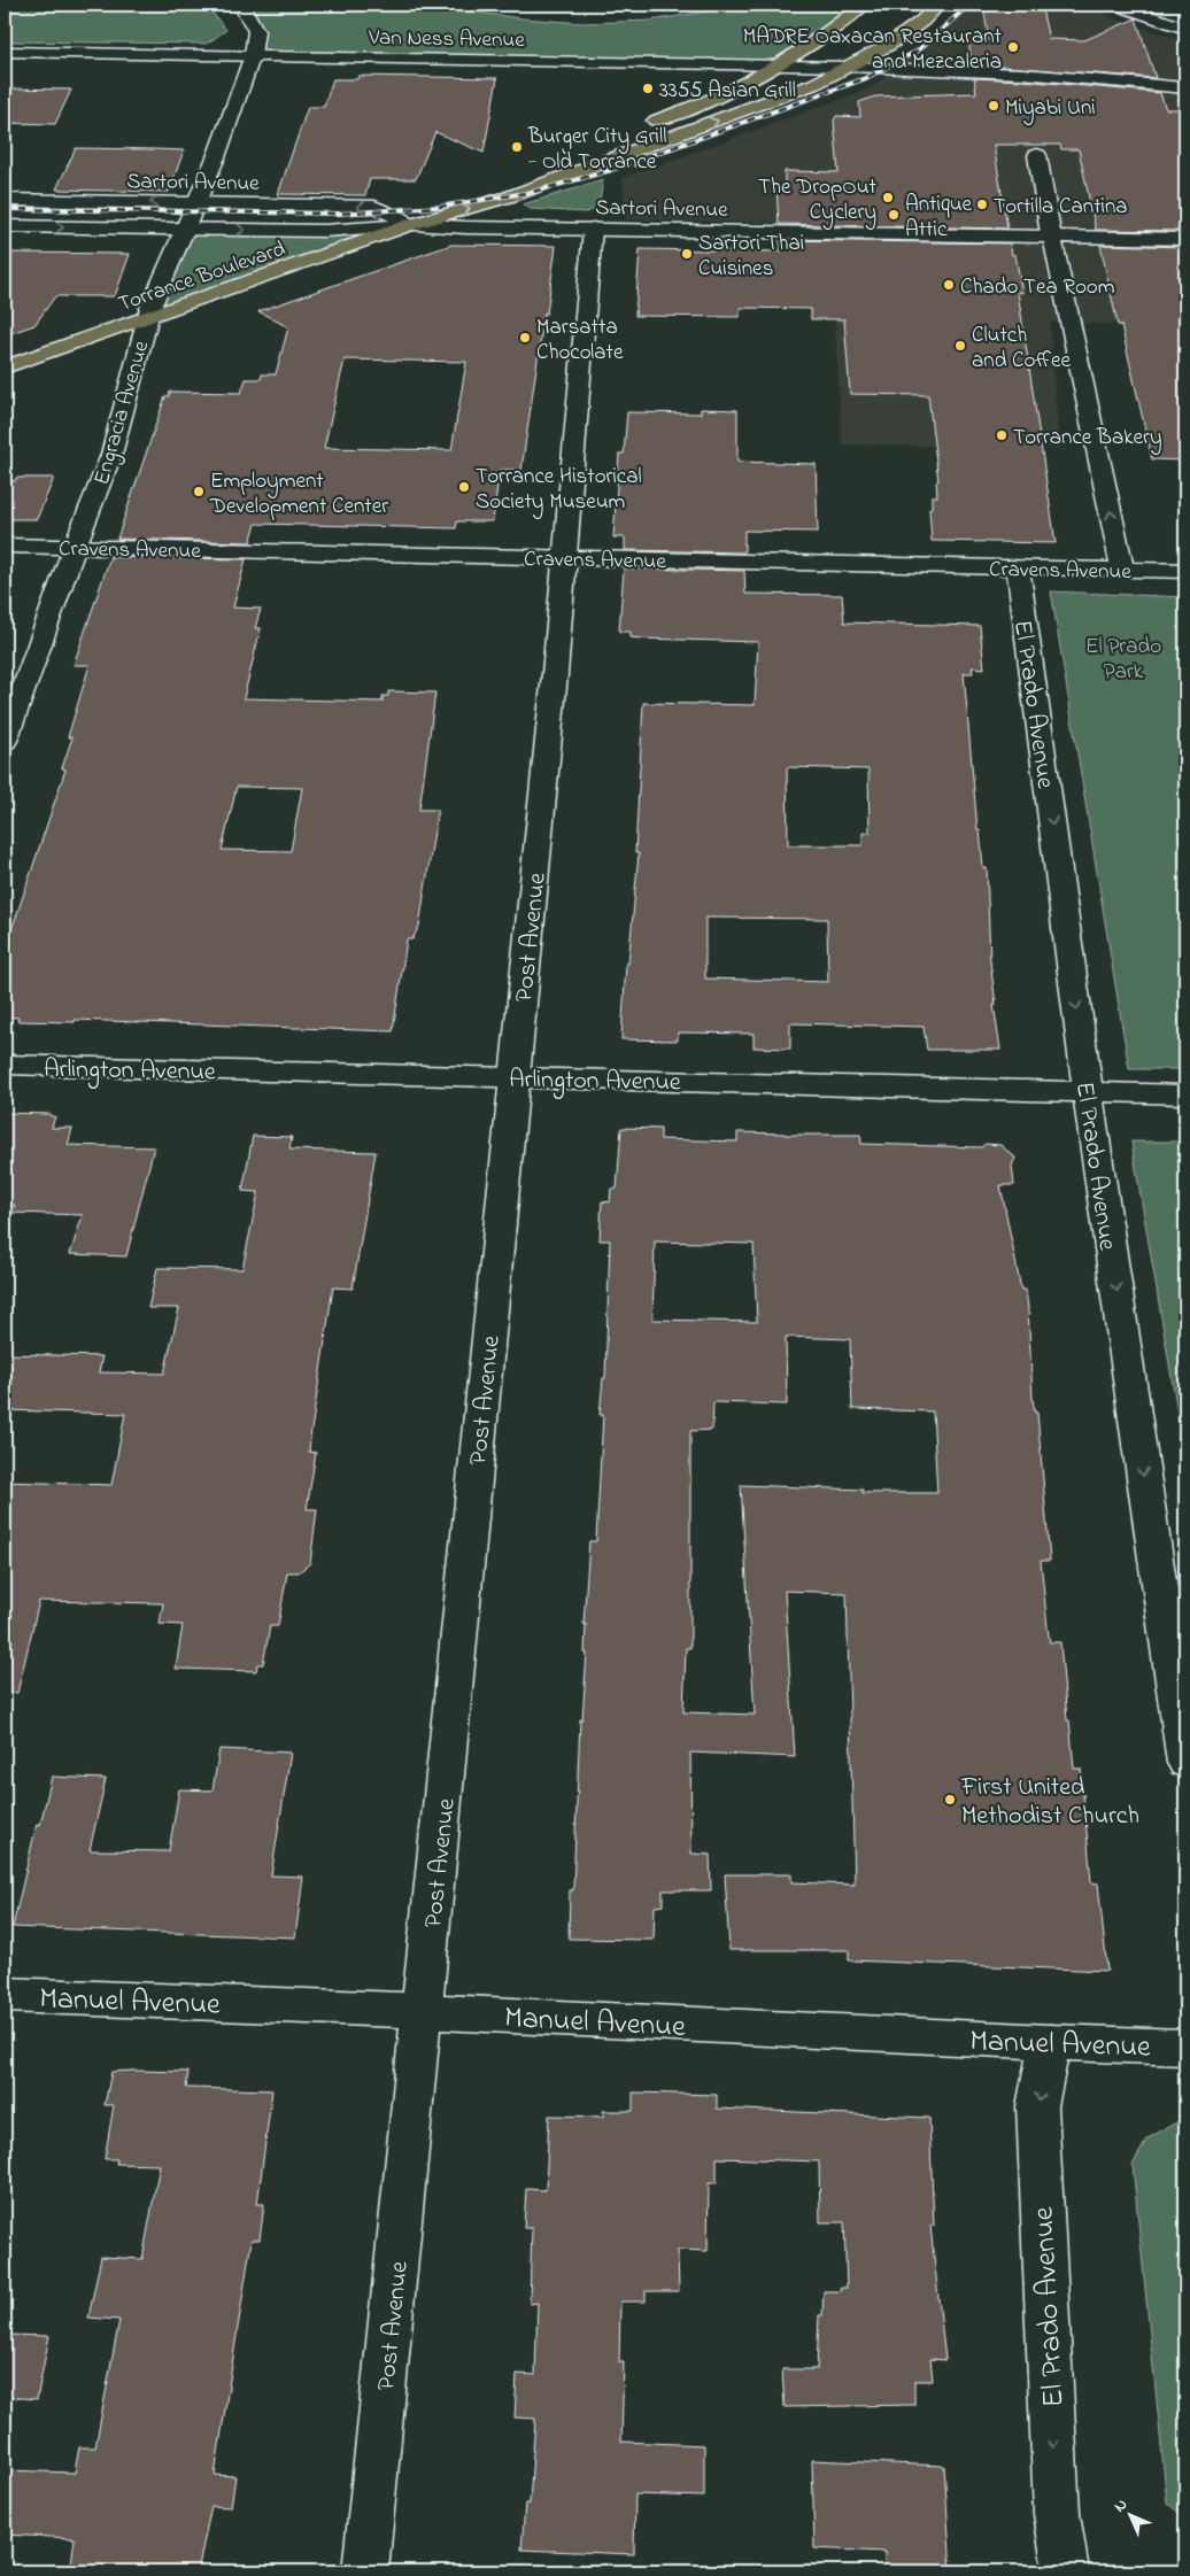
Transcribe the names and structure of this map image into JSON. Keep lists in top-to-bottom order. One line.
{"streets":{"main road":["Torrance Boulevard"],"street":["Van Ness Avenue","Sartori Avenue","Engracia Avenue","Cravens Avenue","El Prado Avenue","Post Avenue","Arlington Avenue","Manuel Avenue"]},"crossings":[["Van Ness Avenue","Torrance Boulevard"],["Van Ness Avenue","Engracia Avenue"],["Sartori Avenue","Torrance Boulevard"],["Sartori Avenue","Engracia Avenue"],["Sartori Avenue","Post Avenue"],["Torrance Boulevard","Engracia Avenue"],["Engracia Avenue","Cravens Avenue"],["Cravens Avenue","El Prado Avenue"],["Cravens Avenue","Post Avenue"],["El Prado Avenue","Arlington Avenue"],["El Prado Avenue","Manuel Avenue"],["Post Avenue","Arlington Avenue"],["Post Avenue","Manuel Avenue"]],"one_way":["El Prado Avenue"],"parks":["El Prado Park"],"places":["MADRE Oaxacan Restaurant and Mezcaleria","3355 Asian Grill","Miyabi Uni","Burger City Grill - Old Torrance","The DropOut Cyclery","Tortilla Cantina","Antique Attic","Sartori Thai Cuisines","Chado Tea Room","Marsatta Chocolate","Clutch and Coffee","Torrance Bakery","Torrance Historical Society Museum","Employment Development Center","First United Methodist Church"],"north":"top left"}
